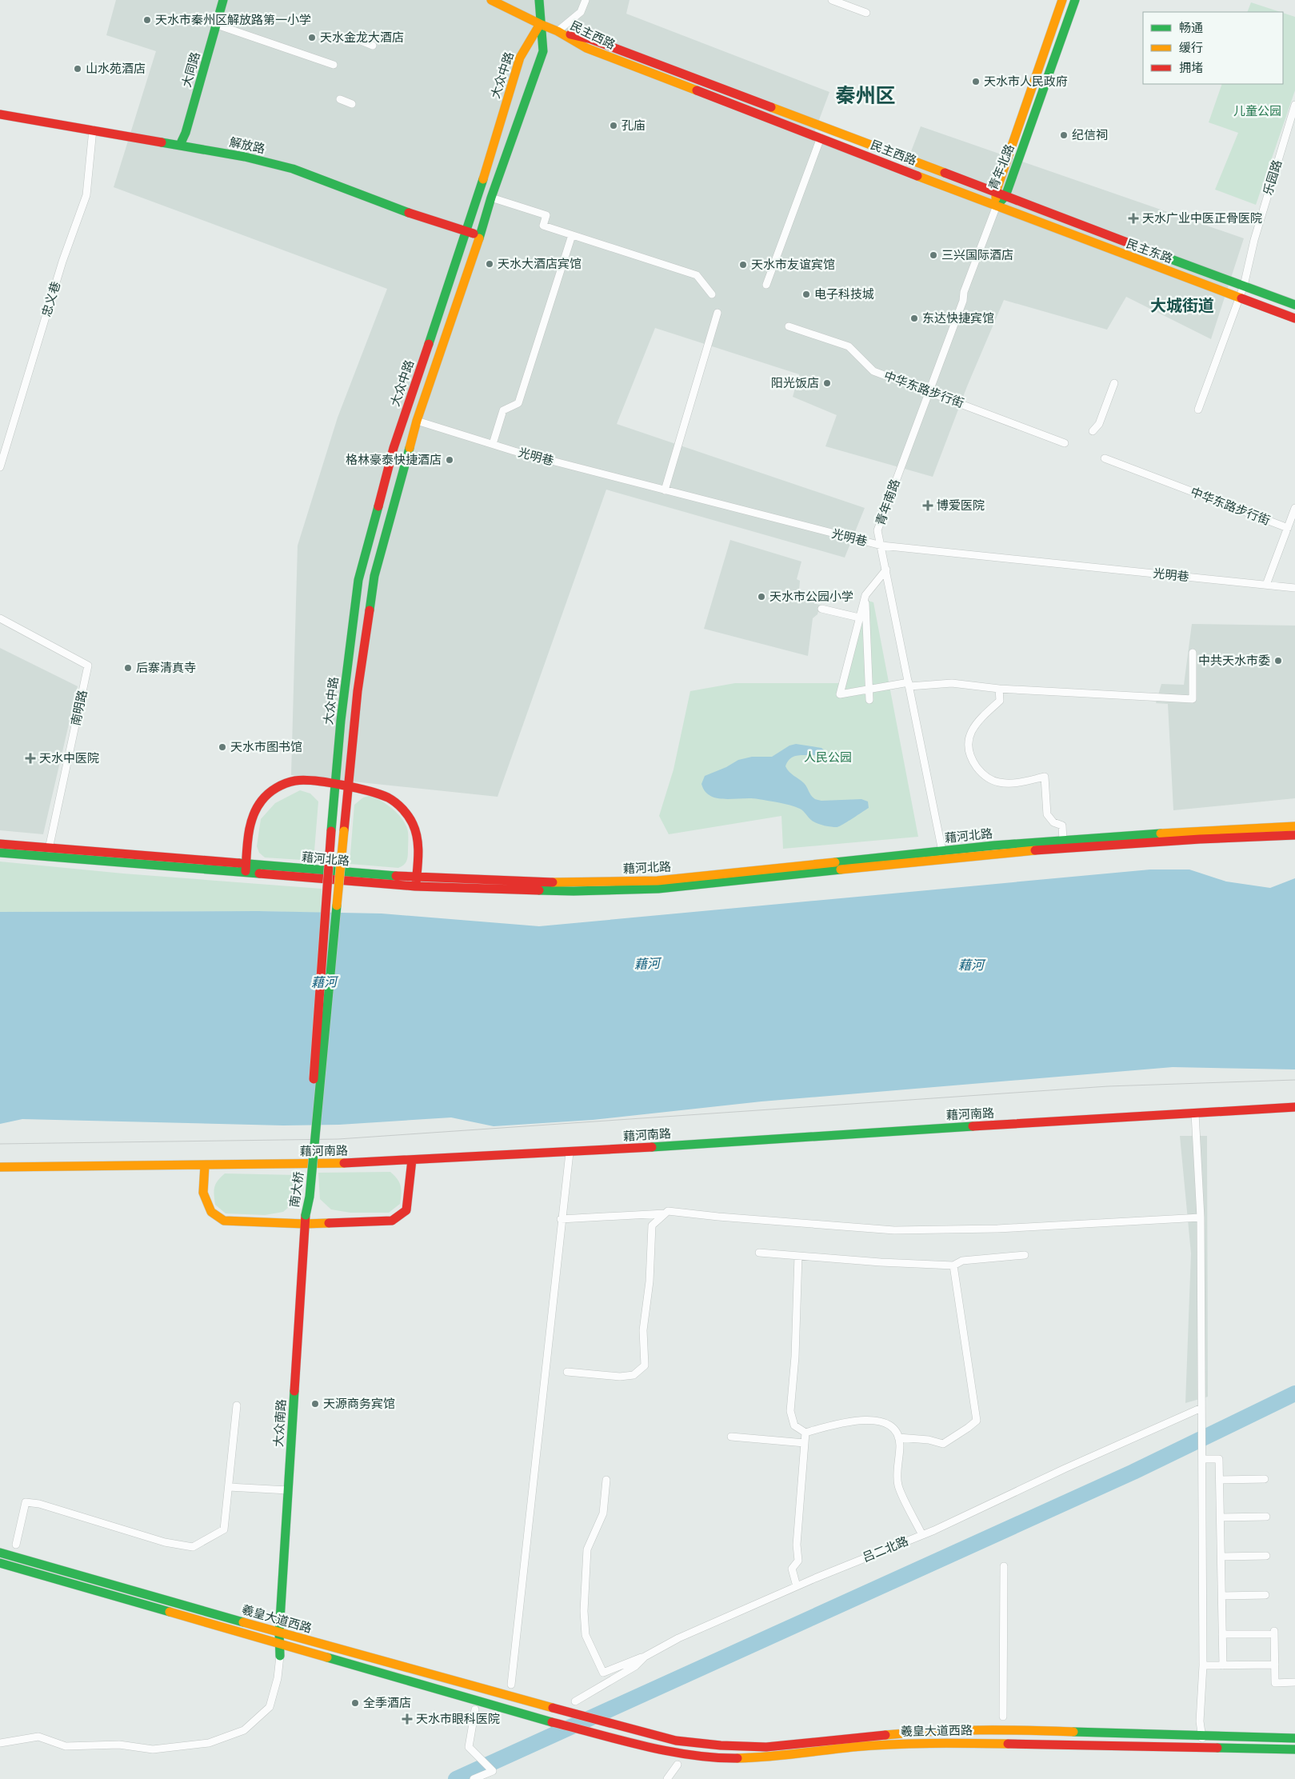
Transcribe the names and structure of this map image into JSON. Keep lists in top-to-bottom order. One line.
{"streets":{"main road":["民主西路","大同路","大众中路","解放路","青年北路","民主东路","藉河北路","藉河南路","南大桥","大众南路","羲皇大道西路"],"street":["乐园路","忠义巷","中华东路步行街","光明巷","青年南路","南明路","吕二北路"]},"crossings":[["民主西路","青年北路"],["民主西路","民主东路"],["民主西路","青年南路"],["大同路","解放路"],["大众中路","解放路"],["大众中路","光明巷"],["大众中路","南大桥"],["解放路","忠义巷"],["青年北路","民主东路"],["青年北路","青年南路"],["乐园路","民主东路"],["民主东路","青年南路"],["中华东路步行街","青年南路"],["光明巷","青年南路"],["青年南路","藉河北路"],["南明路","藉河北路"],["南大桥","大众南路"],["大众南路","羲皇大道西路"]],"districts":["秦州区","大城街道"],"water":["藉河"],"parks":["儿童公园","人民公园"],"places":{"other":["天水市秦州区解放路第一小学","天水金龙大酒店","山水苑酒店","天水市人民政府","孔庙","纪信祠","三兴国际酒店","天水大酒店宾馆","天水市友谊宾馆","电子科技城","东达快捷宾馆","阳光饭店","格林豪泰快捷酒店","天水市公园小学","中共天水市委","后寨清真寺","天水市图书馆","天源商务宾馆","全季酒店"],"health":["天水广业中医正骨医院","博爱医院","天水中医院","天水市眼科医院"]},"legend":["畅通","缓行","拥堵"]}
